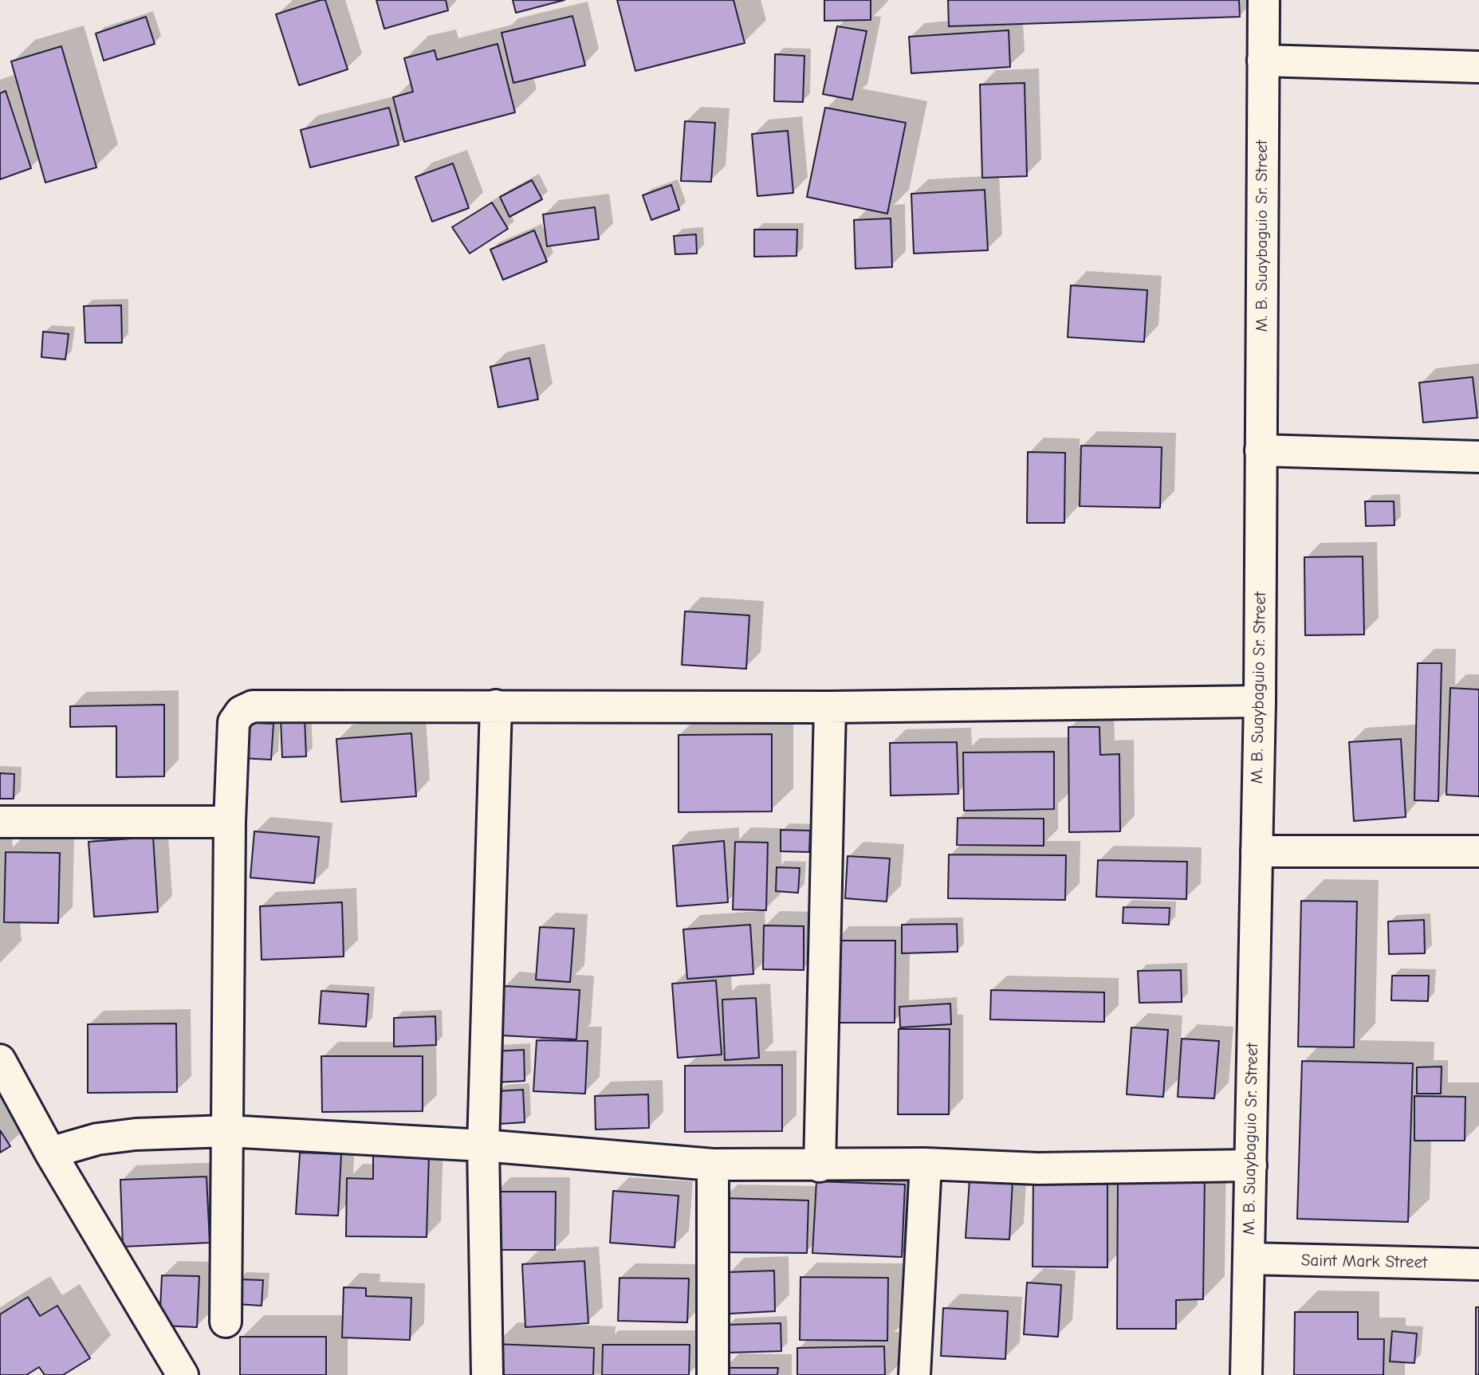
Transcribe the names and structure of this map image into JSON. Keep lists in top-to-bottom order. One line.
{"streets":{"street":["M. B. Suaybaguio Sr. Street","Saint Mark Street"]},"crossings":[["M. B. Suaybaguio Sr. Street","Saint Mark Street"]]}
